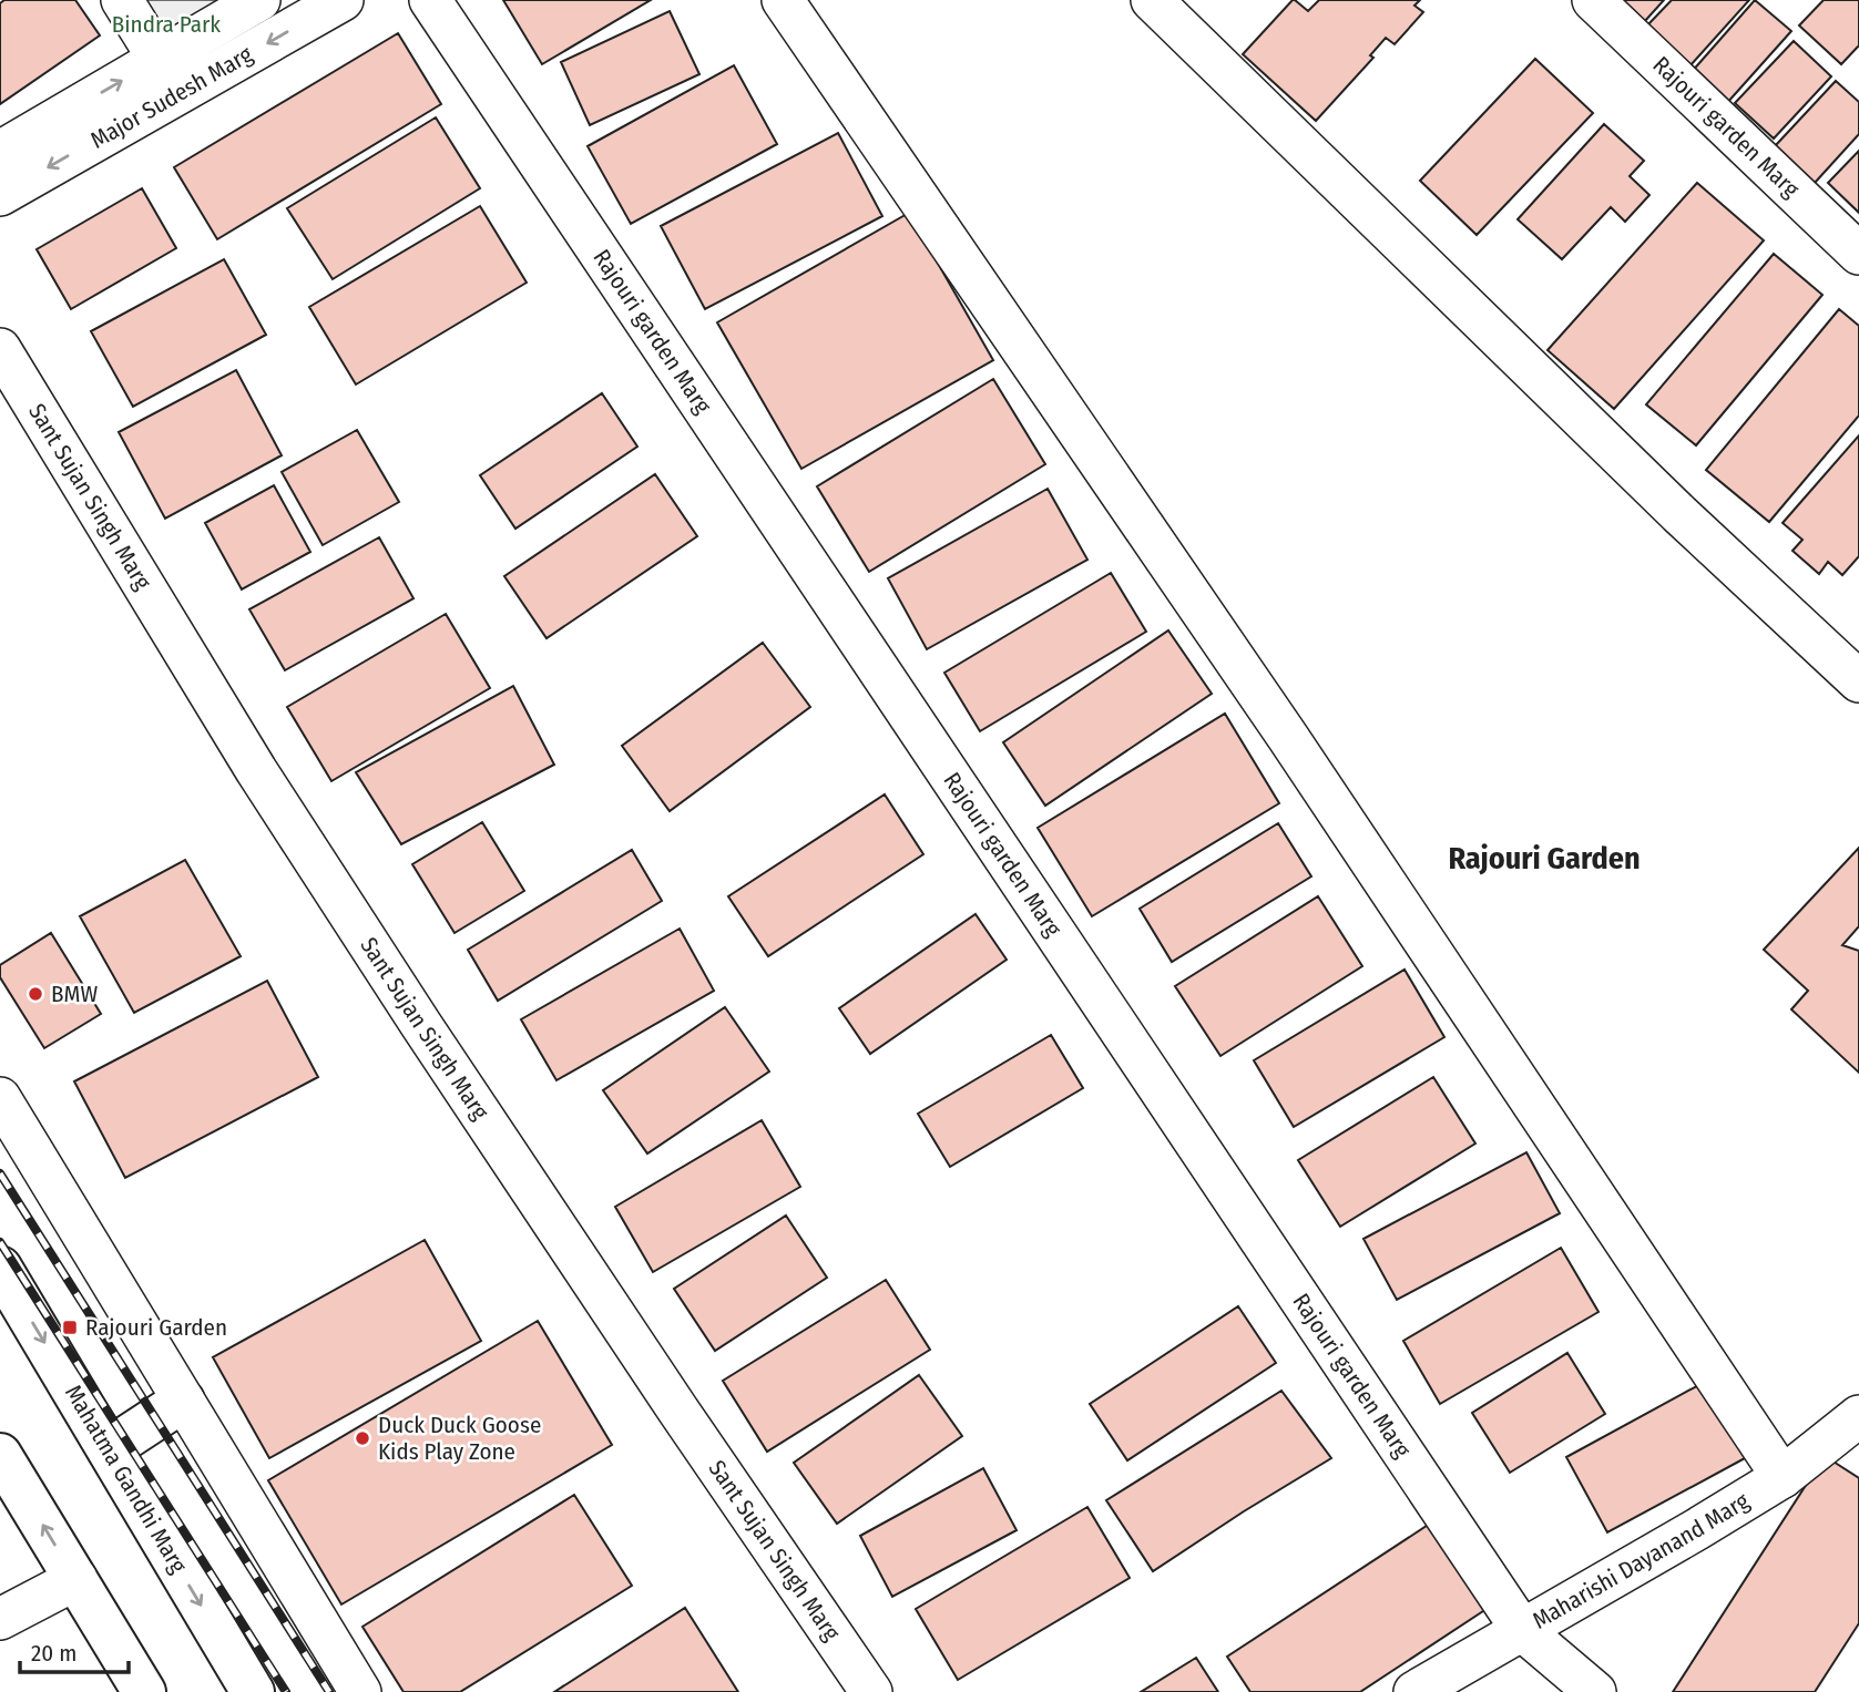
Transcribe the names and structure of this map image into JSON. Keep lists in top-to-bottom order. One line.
{"streets":{"main road":["Mahatma Gandhi Marg"],"street":["Major Sudesh Marg","Rajouri garden Marg","Sant Sujan Singh Marg","Maharishi Dayanand Marg"]},"crossings":[["Rajouri garden Marg","Maharishi Dayanand Marg"]],"districts":["Rajouri Garden"],"parks":["Bindra Park"],"places":{"other":["BMW","Duck Duck Goose Kids Play Zone"],"transit":["Rajouri Garden"]},"scale_bar":"20 m"}
